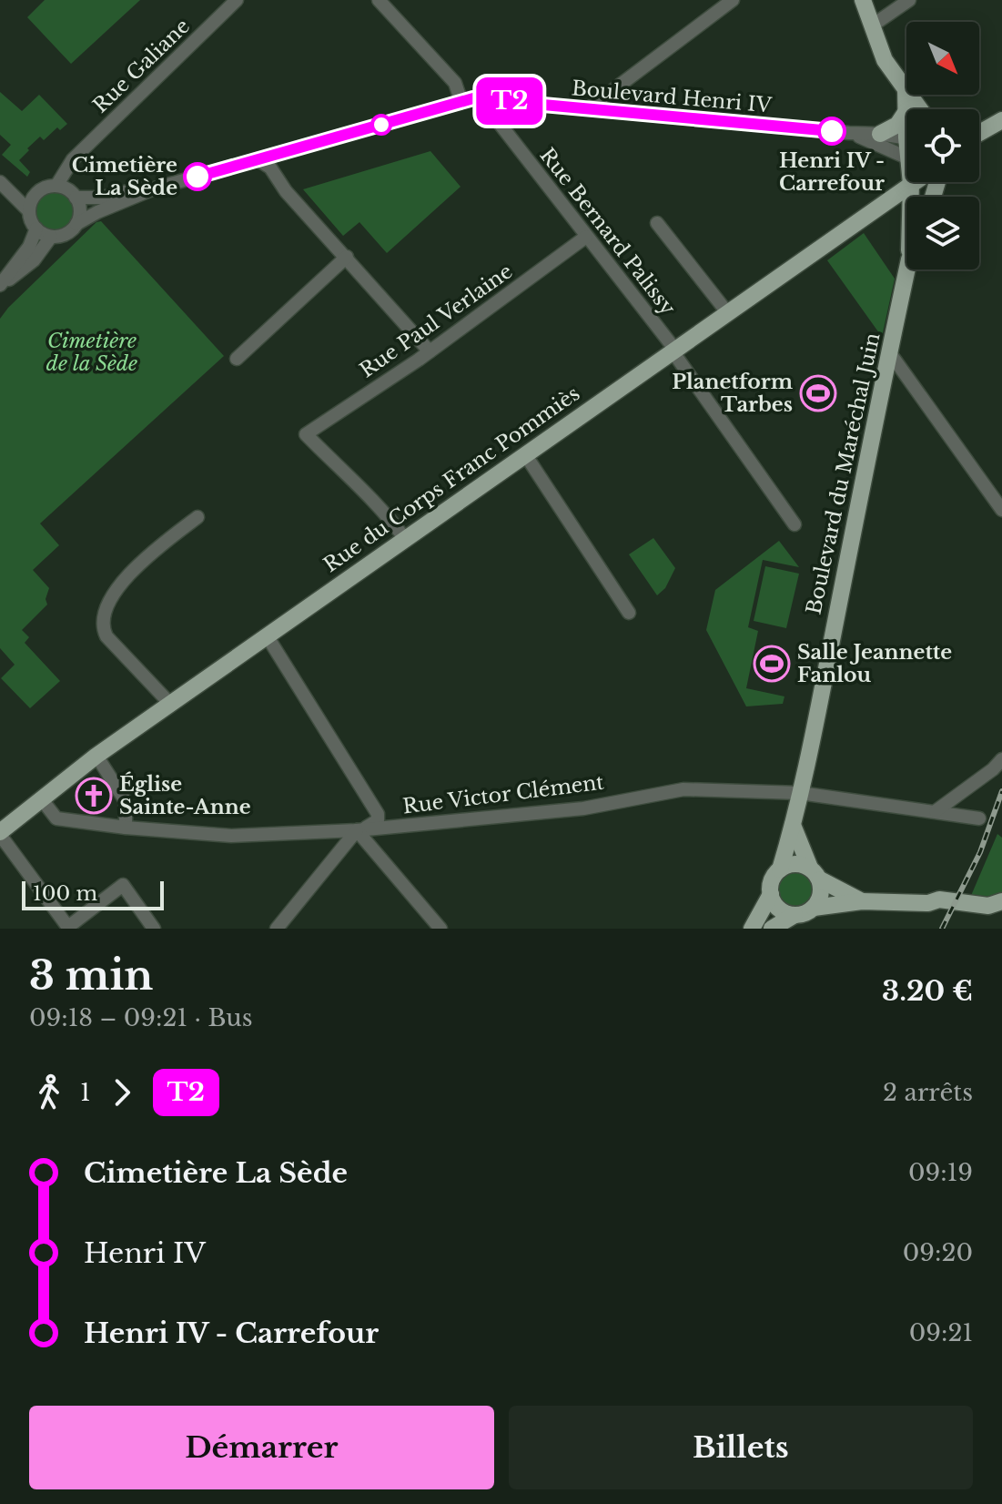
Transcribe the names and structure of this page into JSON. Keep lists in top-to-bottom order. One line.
{"streets":{"main road":["Boulevard du Maréchal Juin","Rue du Corps Franc Pommiès"],"street":["Rue Galiane","Boulevard Henri IV","Rue Bernard Palissy","Rue Paul Verlaine","Rue Victor Clément"]},"crossings":[["Rue Galiane","Boulevard Henri IV"],["Boulevard Henri IV","Rue Bernard Palissy"],["Rue Bernard Palissy","Rue Paul Verlaine"],["Rue Bernard Palissy","Rue du Corps Franc Pommiès"],["Rue Paul Verlaine","Rue du Corps Franc Pommiès"],["Boulevard du Maréchal Juin","Rue du Corps Franc Pommiès"],["Boulevard du Maréchal Juin","Rue Victor Clément"],["Rue du Corps Franc Pommiès","Rue Victor Clément"]],"parks":["Cimetière de la Sède"],"places":{"other":["Henri IV - Carrefour","Cimetière La Sède"],"sports":["Planetform Tarbes","Salle Jeannette Fanlou"],"church":["Église Sainte-Anne"]},"lines":["bus line T2"],"scale_bar":"100 m","north":"bottom right","page":{"on_map":"T2","scale":"100 m","heading":["3 min","09:18 – 09:21 · Bus","3.20 €"],"legs":["1","T2","2 arrêts"],"list":[{"name":"Cimetière La Sède","value":"09:19"},{"name":"Henri IV","value":"09:20"},{"name":"Henri IV - Carrefour","value":"09:21"}],"buttons":["Démarrer","Billets"]}}
